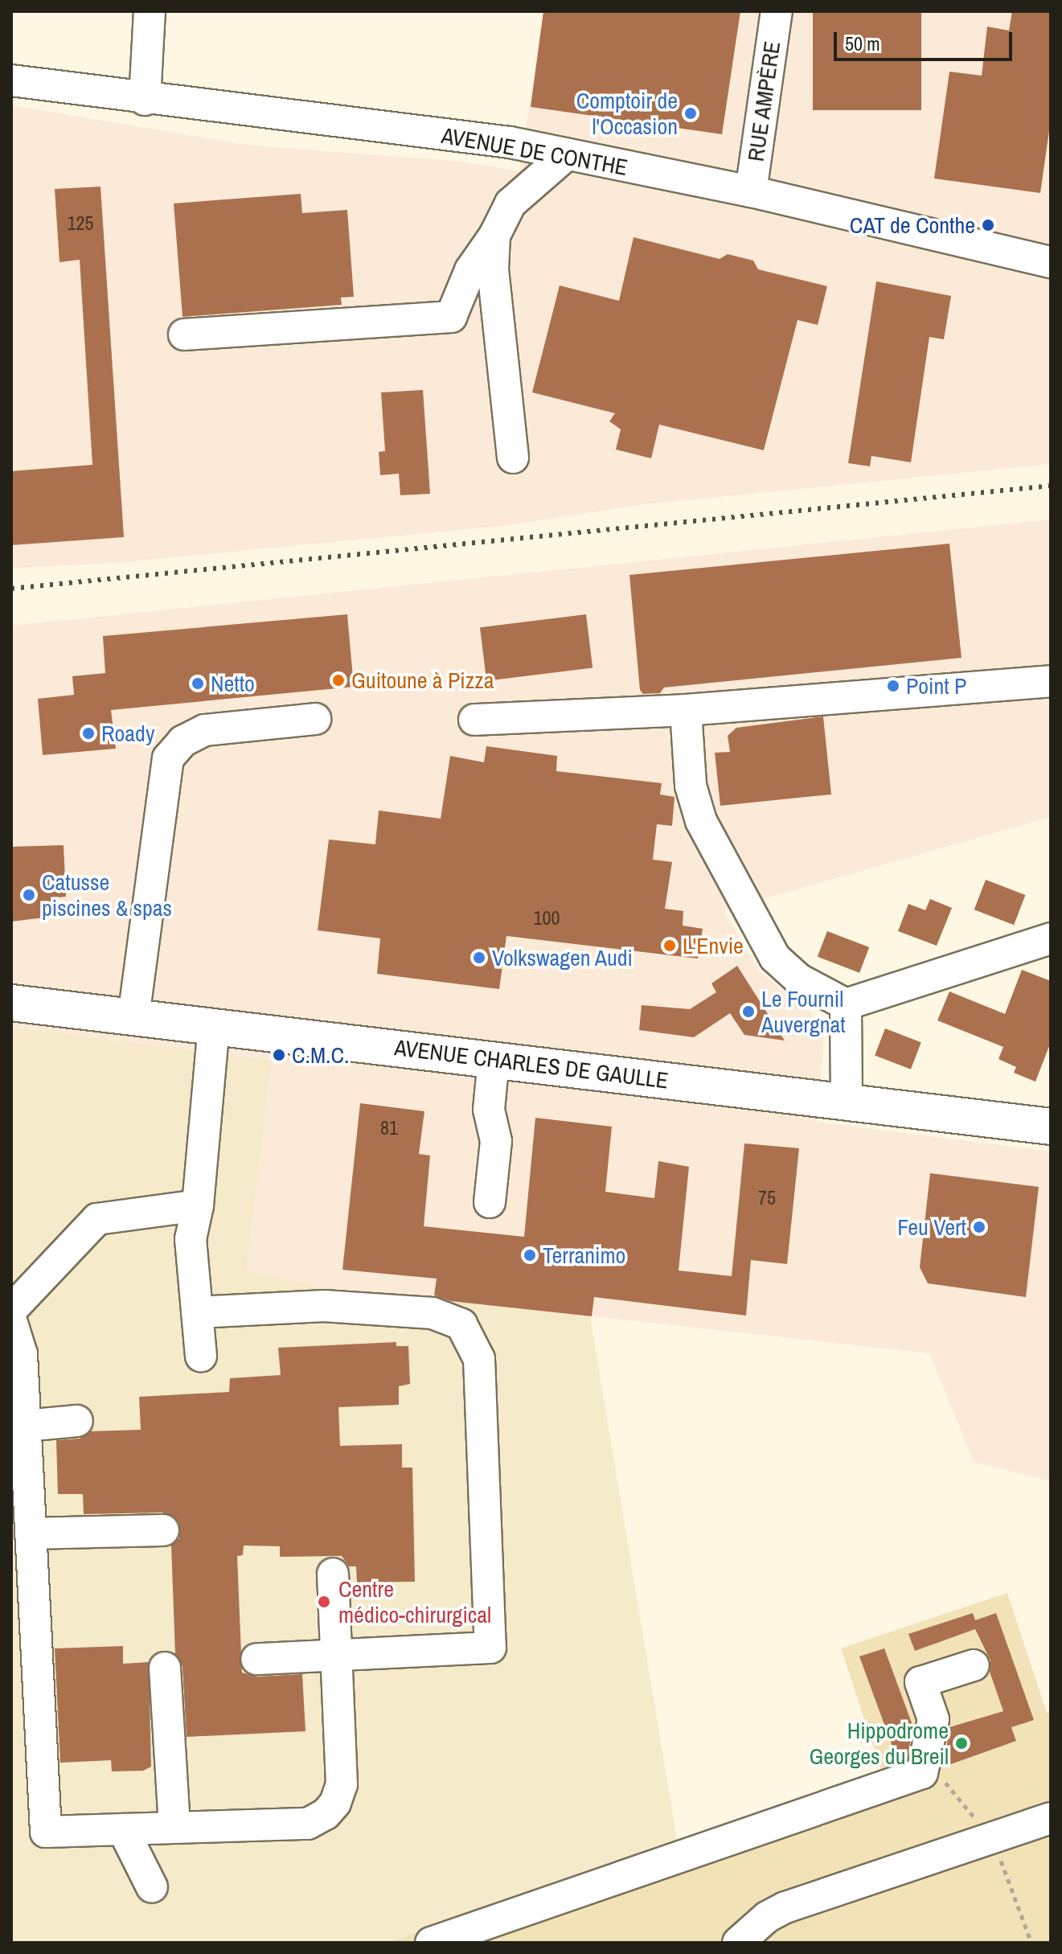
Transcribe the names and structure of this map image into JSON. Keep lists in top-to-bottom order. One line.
{"streets":{"main road":["AVENUE CHARLES DE GAULLE"],"street":["RUE AMPÈRE","AVENUE DE CONTHE"]},"crossings":[["RUE AMPÈRE","AVENUE DE CONTHE"]],"places":["Comptoir de l'Occasion","CAT de Conthe","Guitoune à Pizza","Netto","Point P","Roady","Catusse piscines & spas","L'Envie","Volkswagen Audi","Le Fournil Auvergnat","C.M.C.","Feu Vert","Terranimo","Centre médico-chirurgical","Hippodrome Georges du Breil"],"house_numbers":["125","100","81","75"],"scale_bar":"50 m"}
